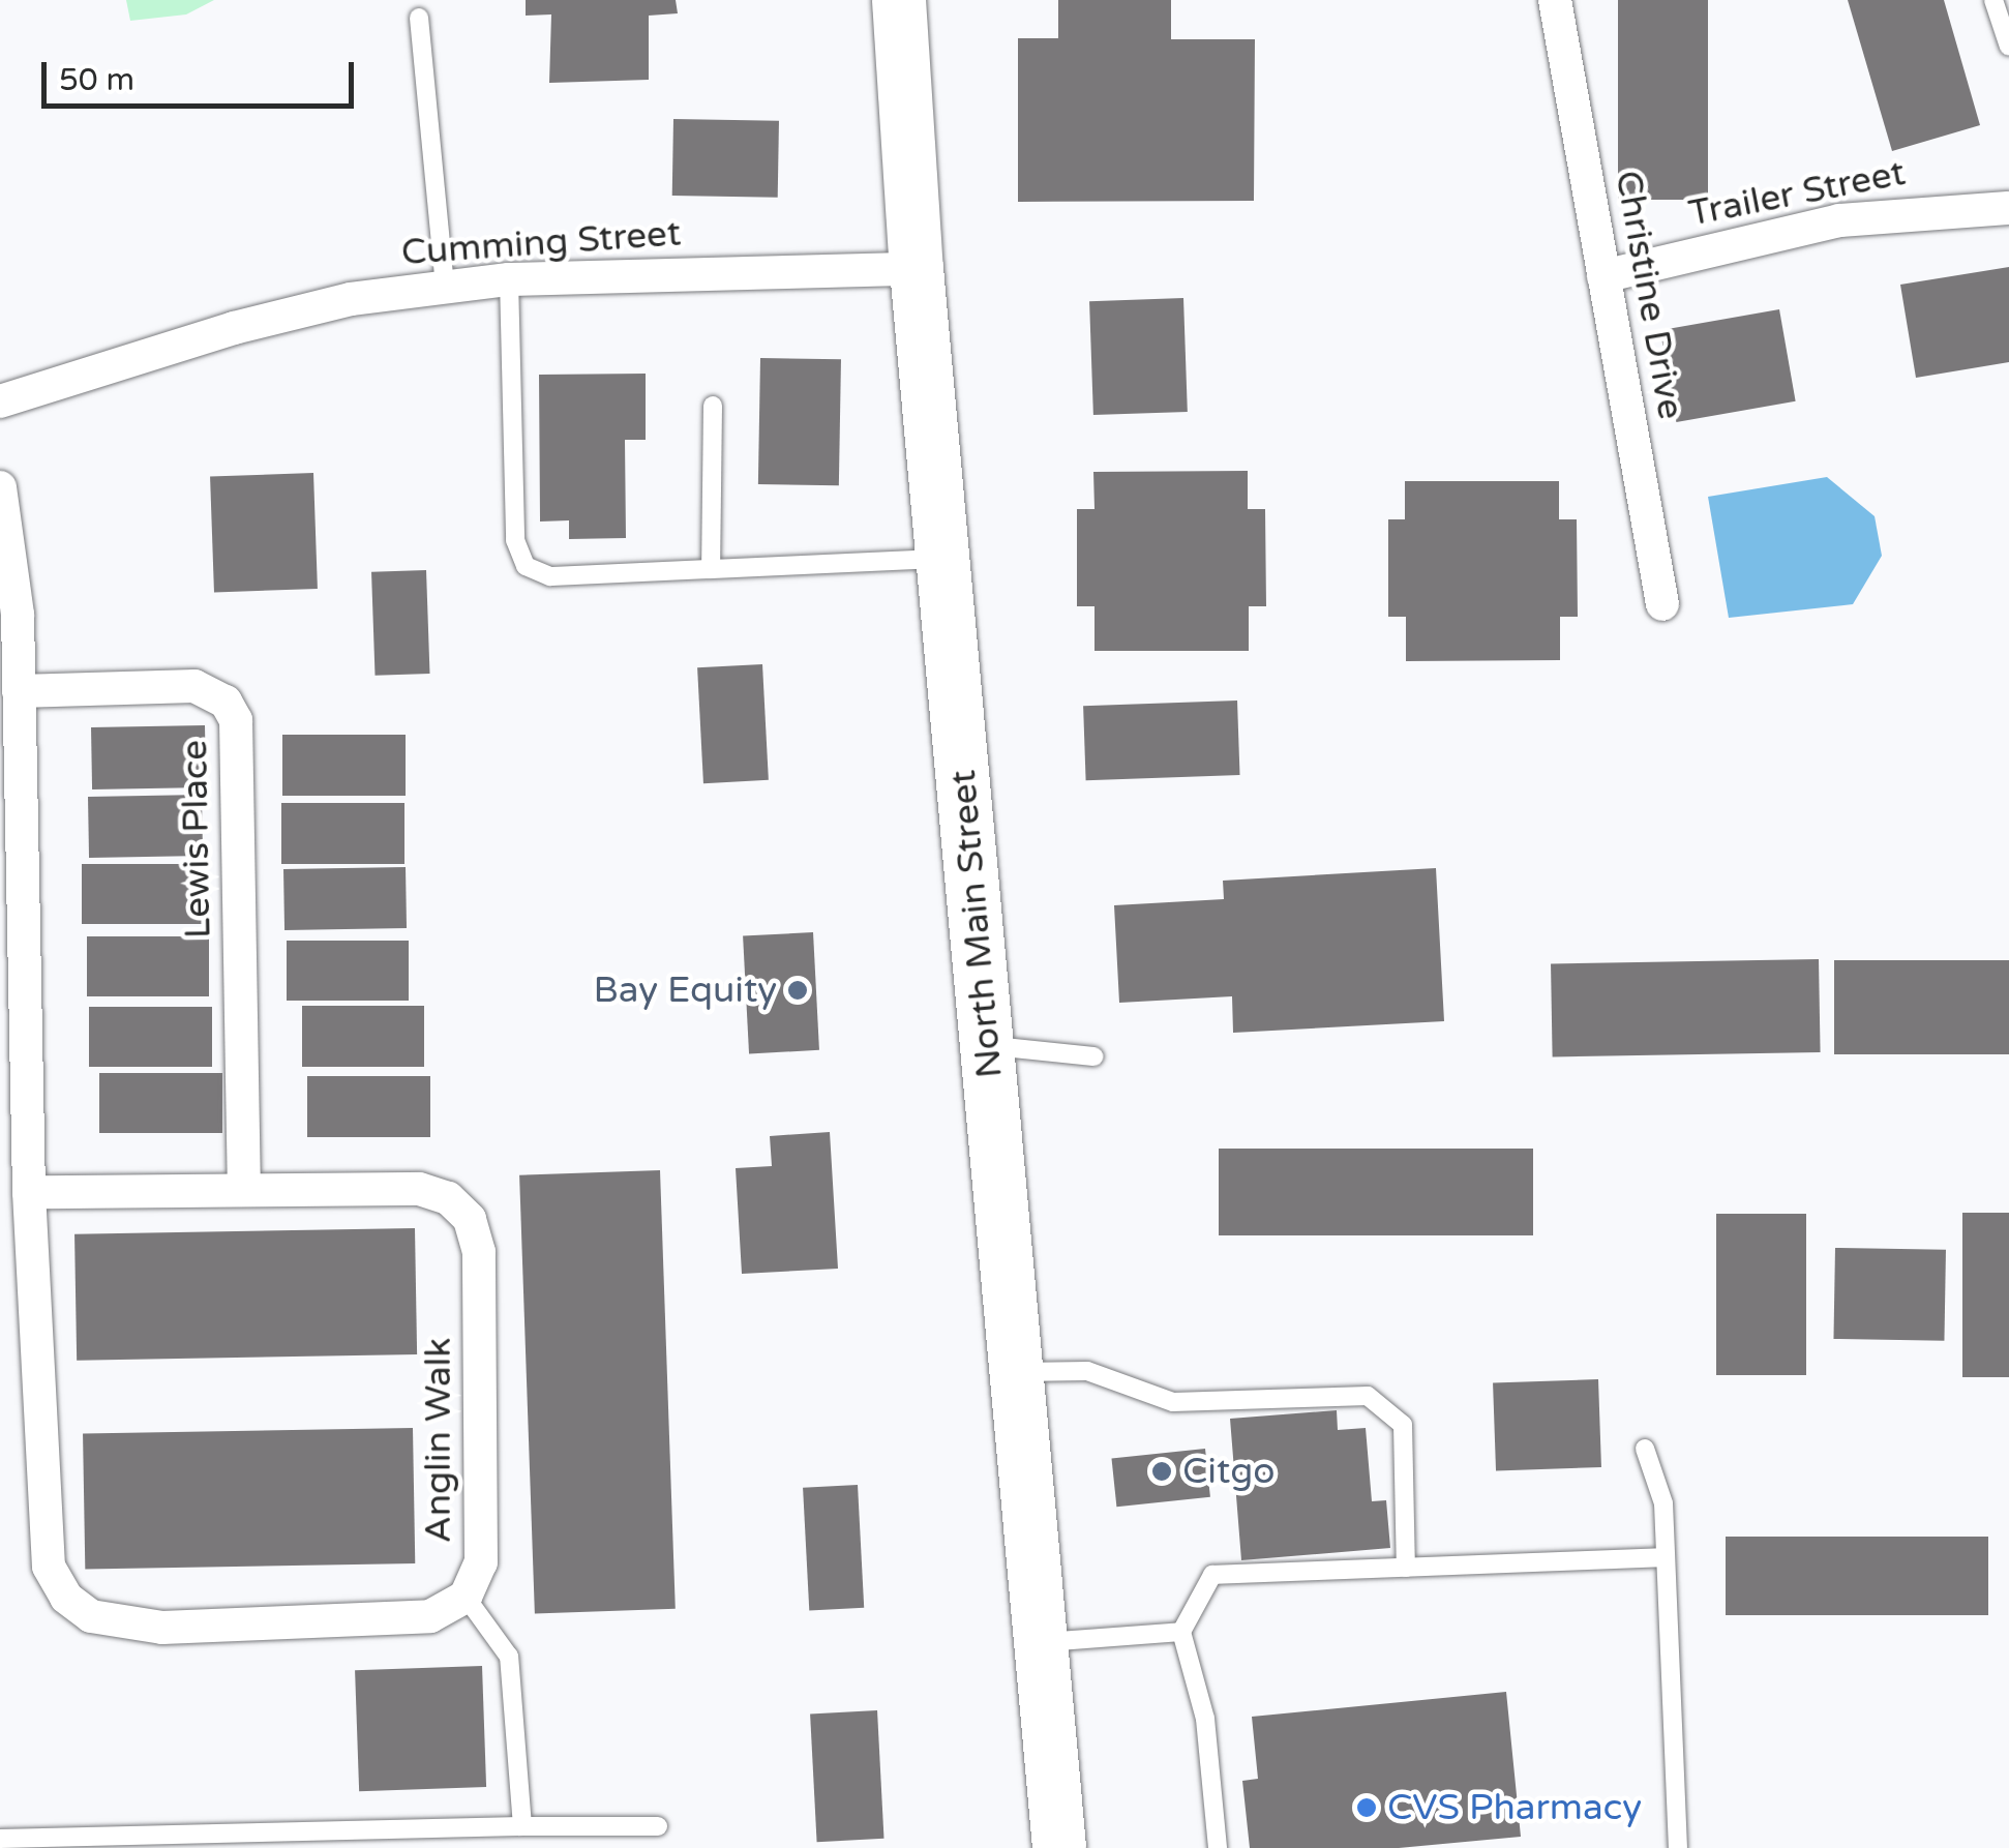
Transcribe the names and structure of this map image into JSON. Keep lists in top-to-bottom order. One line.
{"streets":{"main road":["North Main Street"],"street":["Trailer Street","Cumming Street","Christine Drive","Lewis Place","Anglin Walk"]},"crossings":[["Trailer Street","Christine Drive"],["Cumming Street","North Main Street"],["Lewis Place","Anglin Walk"]],"places":["Bay Equity","Citgo","CVS Pharmacy"],"scale_bar":"50 m"}
